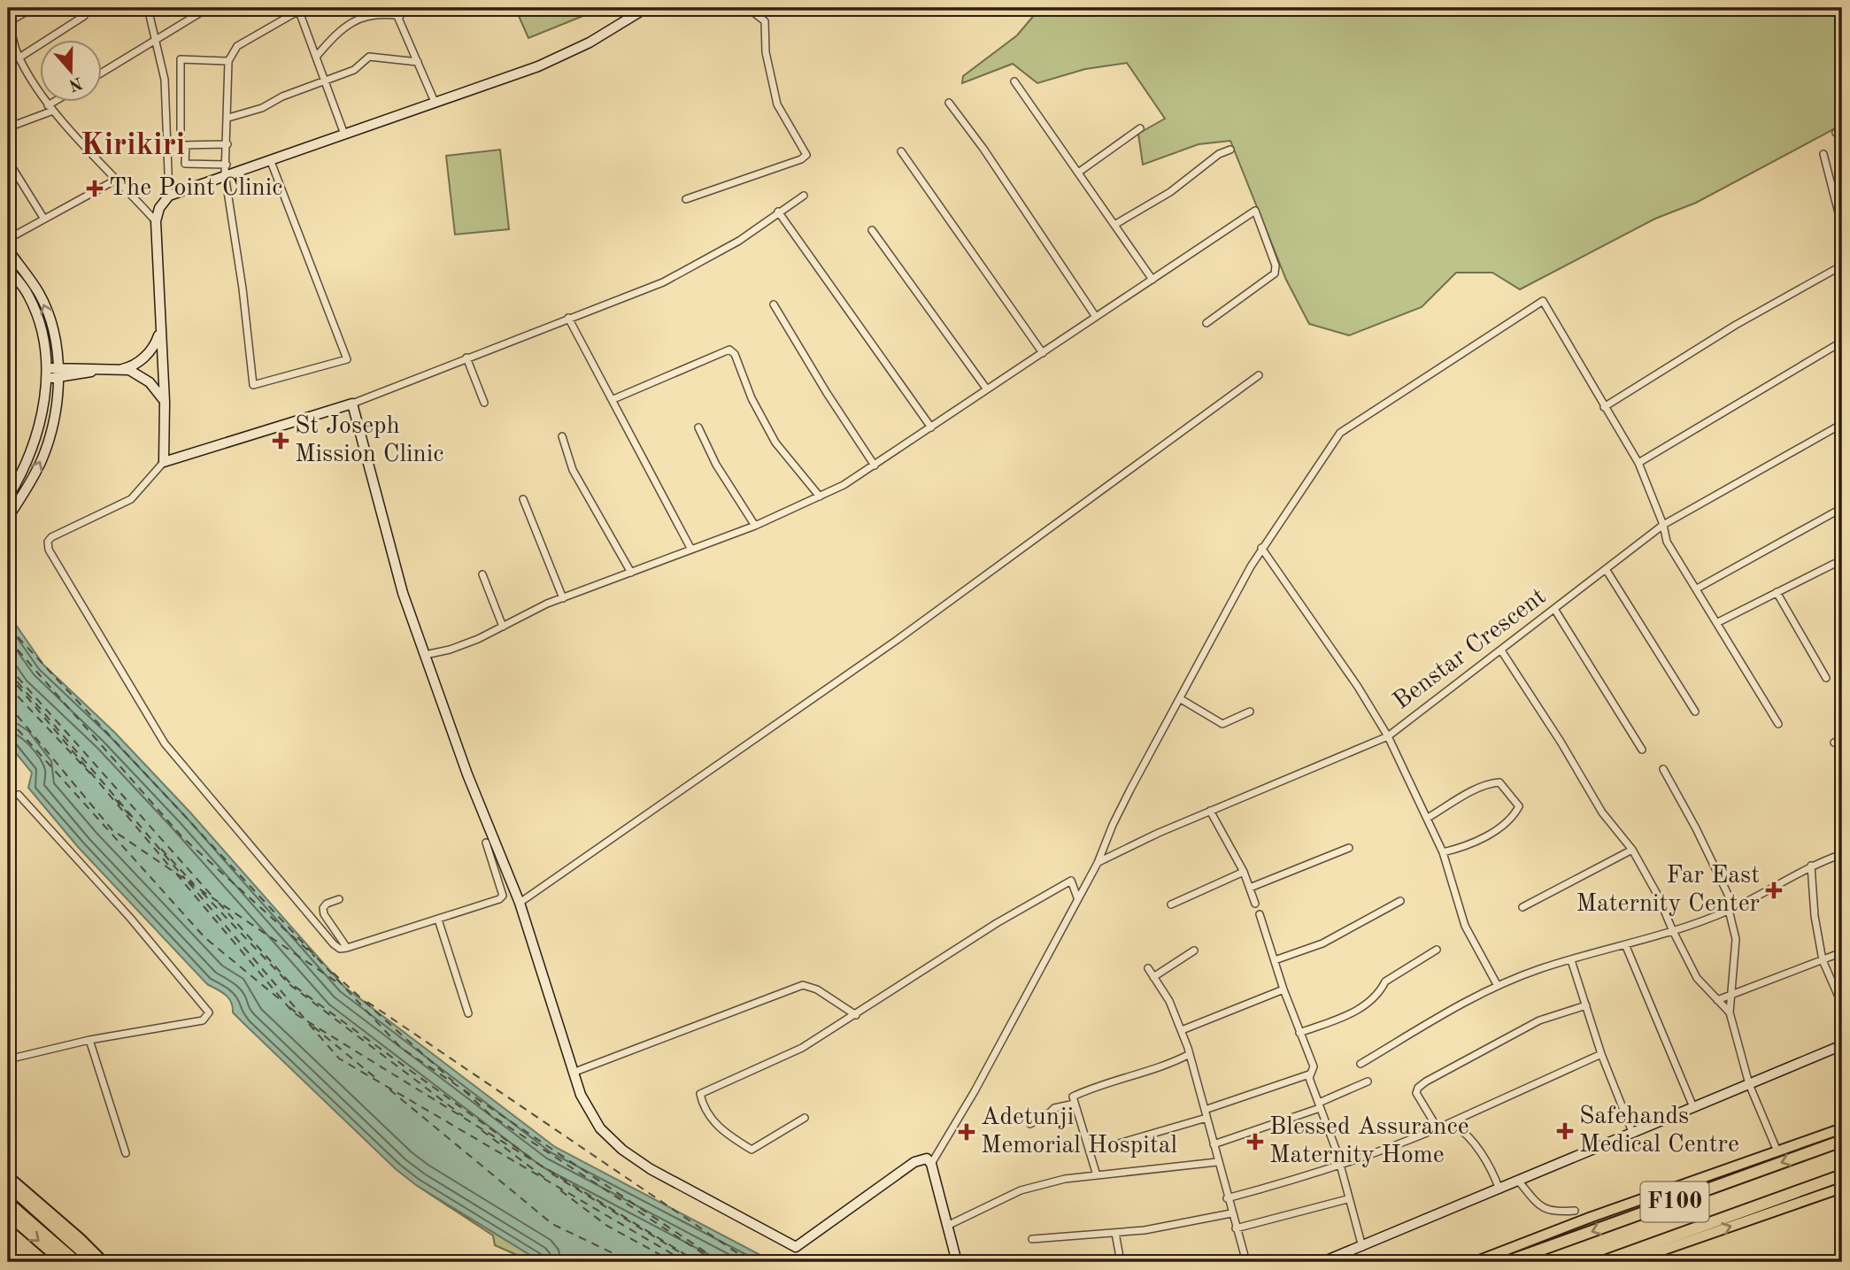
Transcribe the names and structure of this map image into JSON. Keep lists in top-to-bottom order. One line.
{"streets":{"highway":["F100"],"street":["Benstar Crescent"]},"districts":["Kirikiri"],"places":{"health":["The Point Clinic","St Joseph Mission Clinic","Far East Maternity Center","Safehands Medical Centre","Adetunji Memorial Hospital","Blessed Assurance Maternity Home"]},"north":"bottom"}
